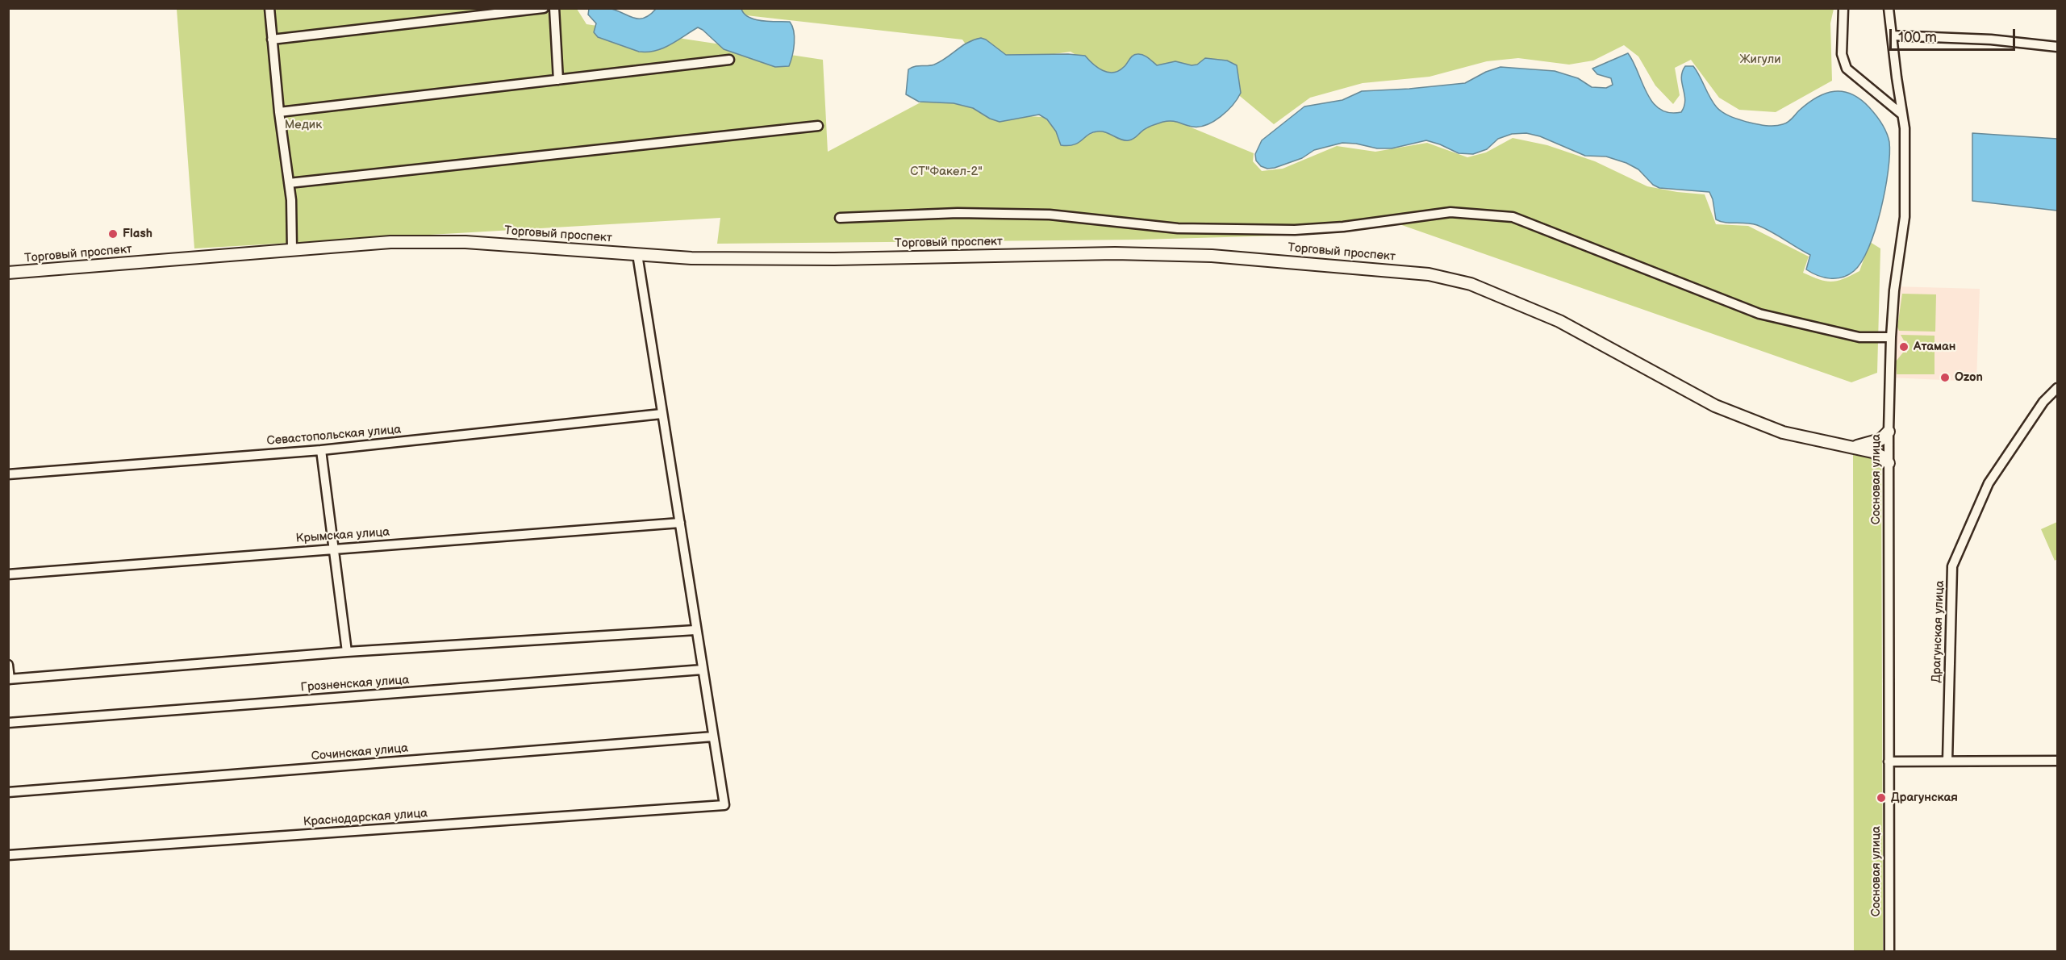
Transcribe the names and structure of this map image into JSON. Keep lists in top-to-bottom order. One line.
{"streets":{"street":["Торговый проспект","Севастопольская улица","Сосновая улица","Крымская улица","Драгунская улица","Грозненская улица","Сочинская улица","Краснодарская улица"]},"crossings":[["Торговый проспект","Сосновая улица"],["Сочинская улица","Краснодарская улица"]],"parks":["Жигули","Медик","СТ\"Факел-2\""],"places":["Flash","Атаман","Ozon","Драгунская"],"scale_bar":"100 m"}
